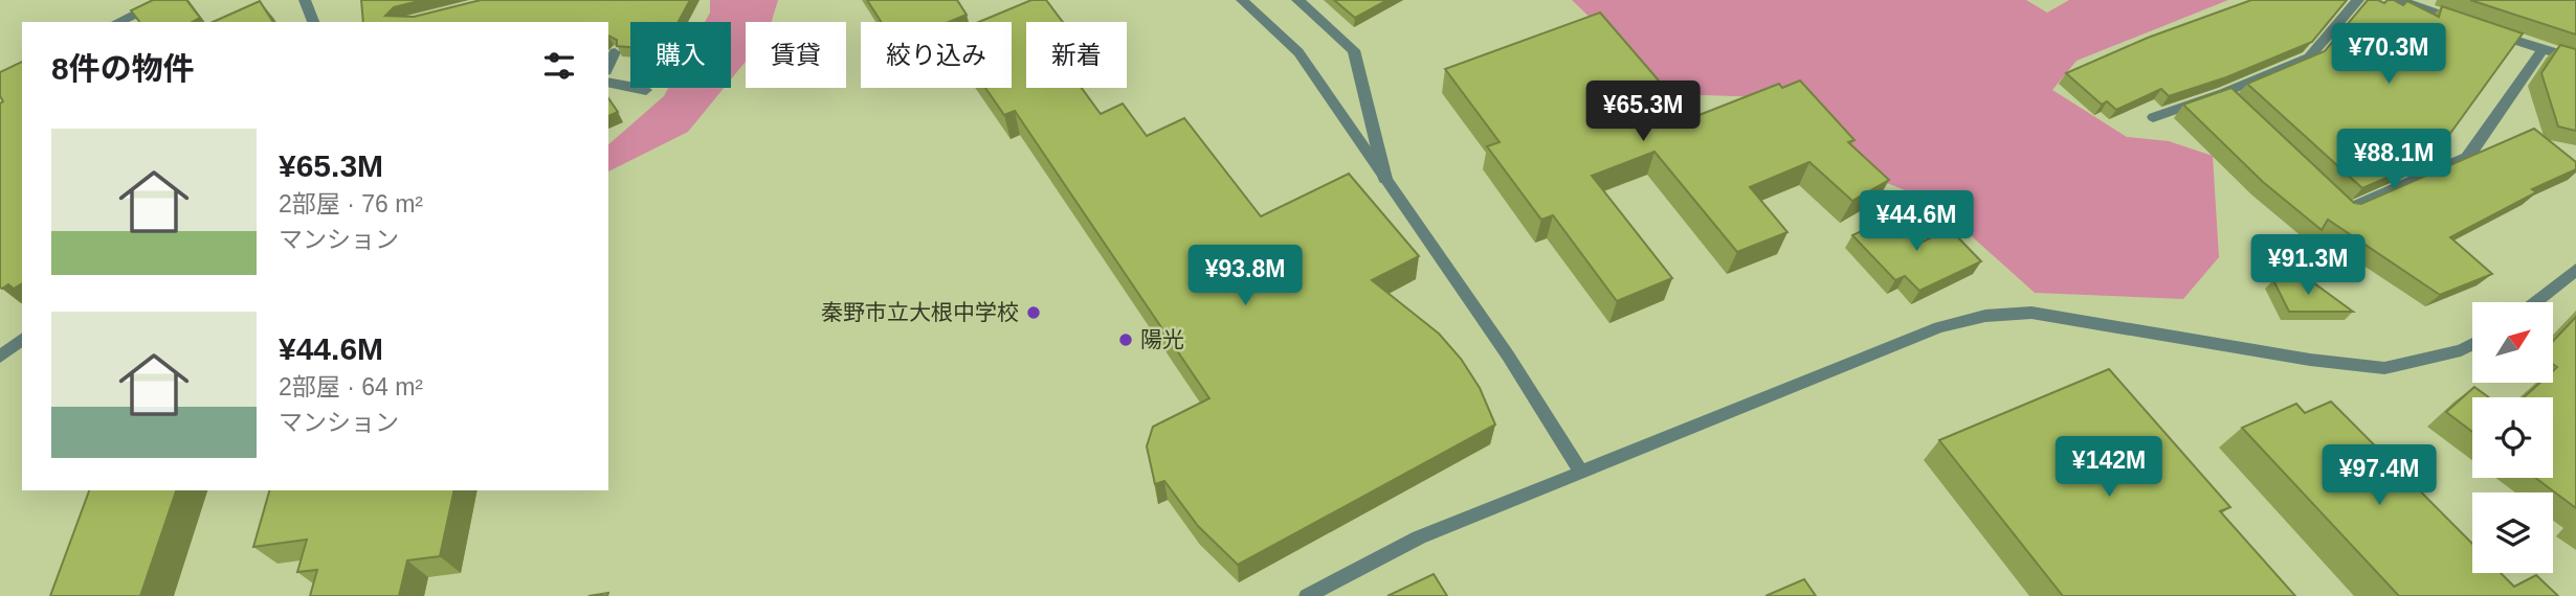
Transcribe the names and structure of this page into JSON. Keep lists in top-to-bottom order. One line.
{"places":["秦野市立大根中学校","陽光"],"north":"top right","page":{"chip":["購入","賃貸","絞り込み","新着"],"heading":"8件の物件","price":["¥70.3M","¥65.3M","¥88.1M","¥44.6M","¥91.3M","¥93.8M","¥142M","¥97.4M"],"list":[{"name":"¥65.3M","note":"2部屋 · 76 m² · マンション"},{"name":"¥44.6M","note":"2部屋 · 64 m² · マンション"}]}}
